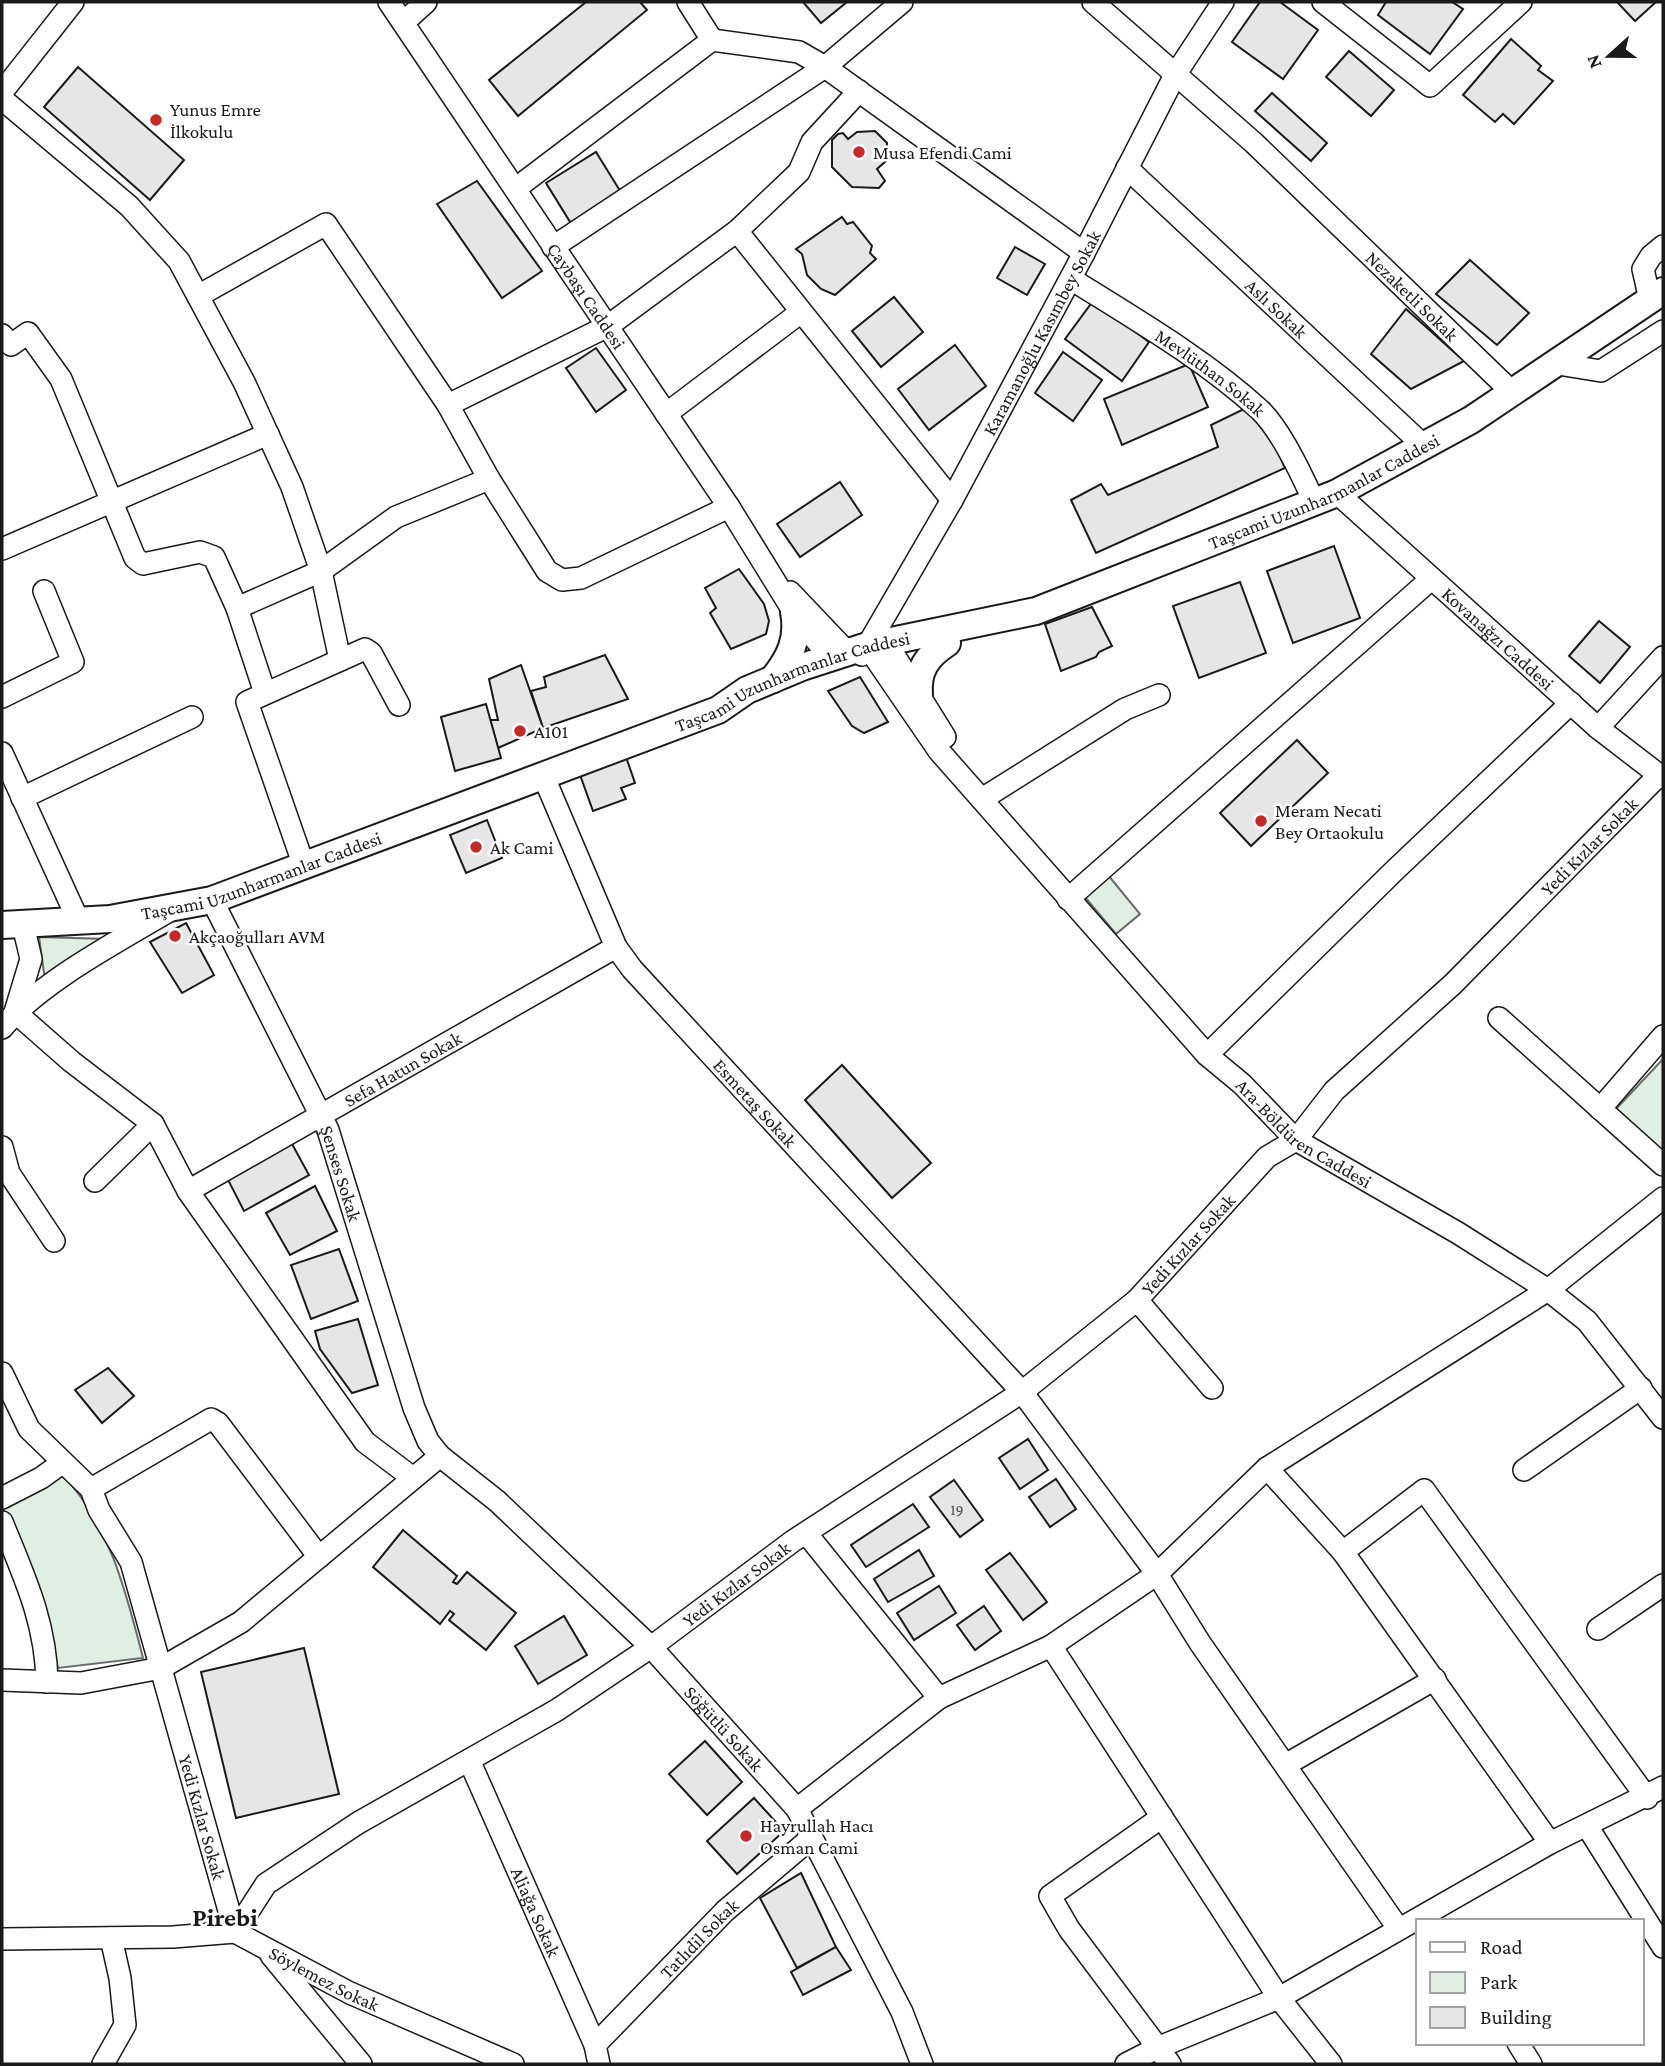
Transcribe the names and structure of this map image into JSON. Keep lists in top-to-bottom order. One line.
{"streets":{"main road":["Taşcami Uzunharmanlar Caddesi"],"street":["Çaybaşı Caddesi","Nezaketli Sokak","Aslı Sokak","Karamanoğlu Kasımbey Sokak","Mevlüthan Sokak","Kovanağzı Caddesi","Yedi Kızlar Sokak","Sefa Hatun Sokak","Esmetaş Sokak","Ara-Böldüren Caddesi","Şenses Sokak","Söğütlü Sokak","Aliağa Sokak","Tatlıdil Sokak","Söylemez Sokak"]},"crossings":[["Çaybaşı Caddesi","Karamanoğlu Kasımbey Sokak"],["Çaybaşı Caddesi","Taşcami Uzunharmanlar Caddesi"],["Çaybaşı Caddesi","Ara-Böldüren Caddesi"],["Nezaketli Sokak","Karamanoğlu Kasımbey Sokak"],["Nezaketli Sokak","Taşcami Uzunharmanlar Caddesi"],["Aslı Sokak","Karamanoğlu Kasımbey Sokak"],["Aslı Sokak","Taşcami Uzunharmanlar Caddesi"],["Karamanoğlu Kasımbey Sokak","Mevlüthan Sokak"],["Karamanoğlu Kasımbey Sokak","Taşcami Uzunharmanlar Caddesi"],["Karamanoğlu Kasımbey Sokak","Ara-Böldüren Caddesi"],["Mevlüthan Sokak","Taşcami Uzunharmanlar Caddesi"],["Mevlüthan Sokak","Kovanağzı Caddesi"],["Taşcami Uzunharmanlar Caddesi","Kovanağzı Caddesi"],["Taşcami Uzunharmanlar Caddesi","Esmetaş Sokak"],["Taşcami Uzunharmanlar Caddesi","Ara-Böldüren Caddesi"],["Taşcami Uzunharmanlar Caddesi","Şenses Sokak"],["Kovanağzı Caddesi","Yedi Kızlar Sokak"],["Yedi Kızlar Sokak","Esmetaş Sokak"],["Yedi Kızlar Sokak","Ara-Böldüren Caddesi"],["Yedi Kızlar Sokak","Söğütlü Sokak"],["Yedi Kızlar Sokak","Aliağa Sokak"],["Yedi Kızlar Sokak","Söylemez Sokak"],["Sefa Hatun Sokak","Esmetaş Sokak"],["Sefa Hatun Sokak","Şenses Sokak"],["Şenses Sokak","Söğütlü Sokak"],["Söğütlü Sokak","Tatlıdil Sokak"],["Aliağa Sokak","Tatlıdil Sokak"]],"districts":["Pirebi"],"places":["Yunus Emre İlkokulu","Musa Efendi Cami","A101","Meram Necati Bey Ortaokulu","Ak Cami","Akçaoğulları AVM","Hayrullah Hacı Osman Cami"],"house_numbers":["19"],"legend":["Road","Park","Building"],"north":"left"}
